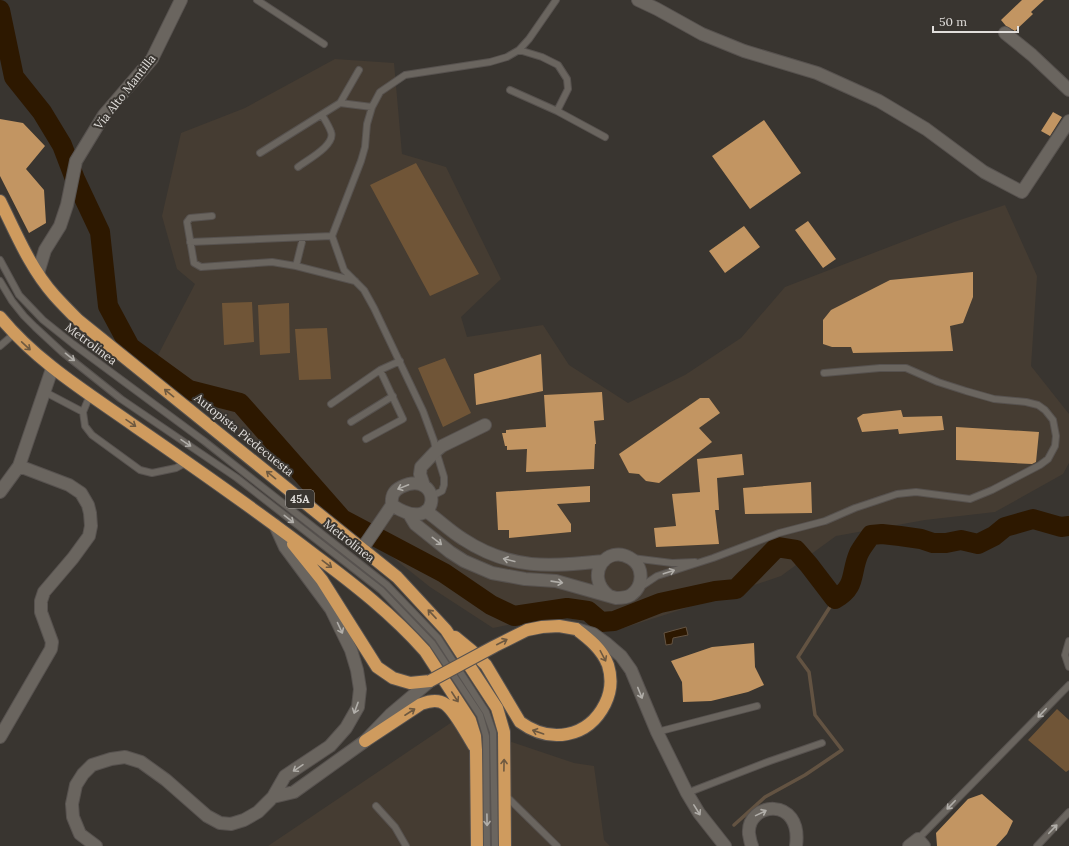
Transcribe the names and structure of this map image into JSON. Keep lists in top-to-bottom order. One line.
{"streets":{"highway":["Autopista Piedecuesta","45A"],"street":["Vía Alto Mantilla"],"lane":["Metrolínea"]},"crossings":[["Vía Alto Mantilla","Autopista Piedecuesta"]],"scale_bar":"50 m"}
